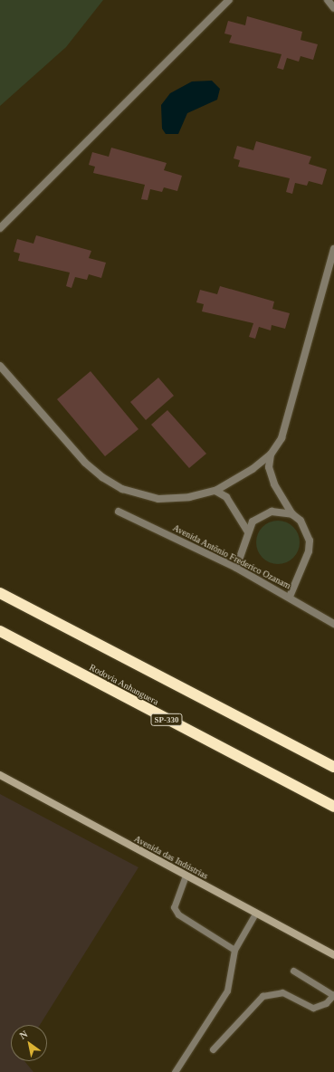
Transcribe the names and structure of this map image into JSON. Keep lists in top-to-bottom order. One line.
{"streets":{"highway":["Rodovia Anhanguera","SP-330"],"street":["Avenida Antônio Frederico Ozanam","Avenida das Indústrias"]},"north":"top left"}
